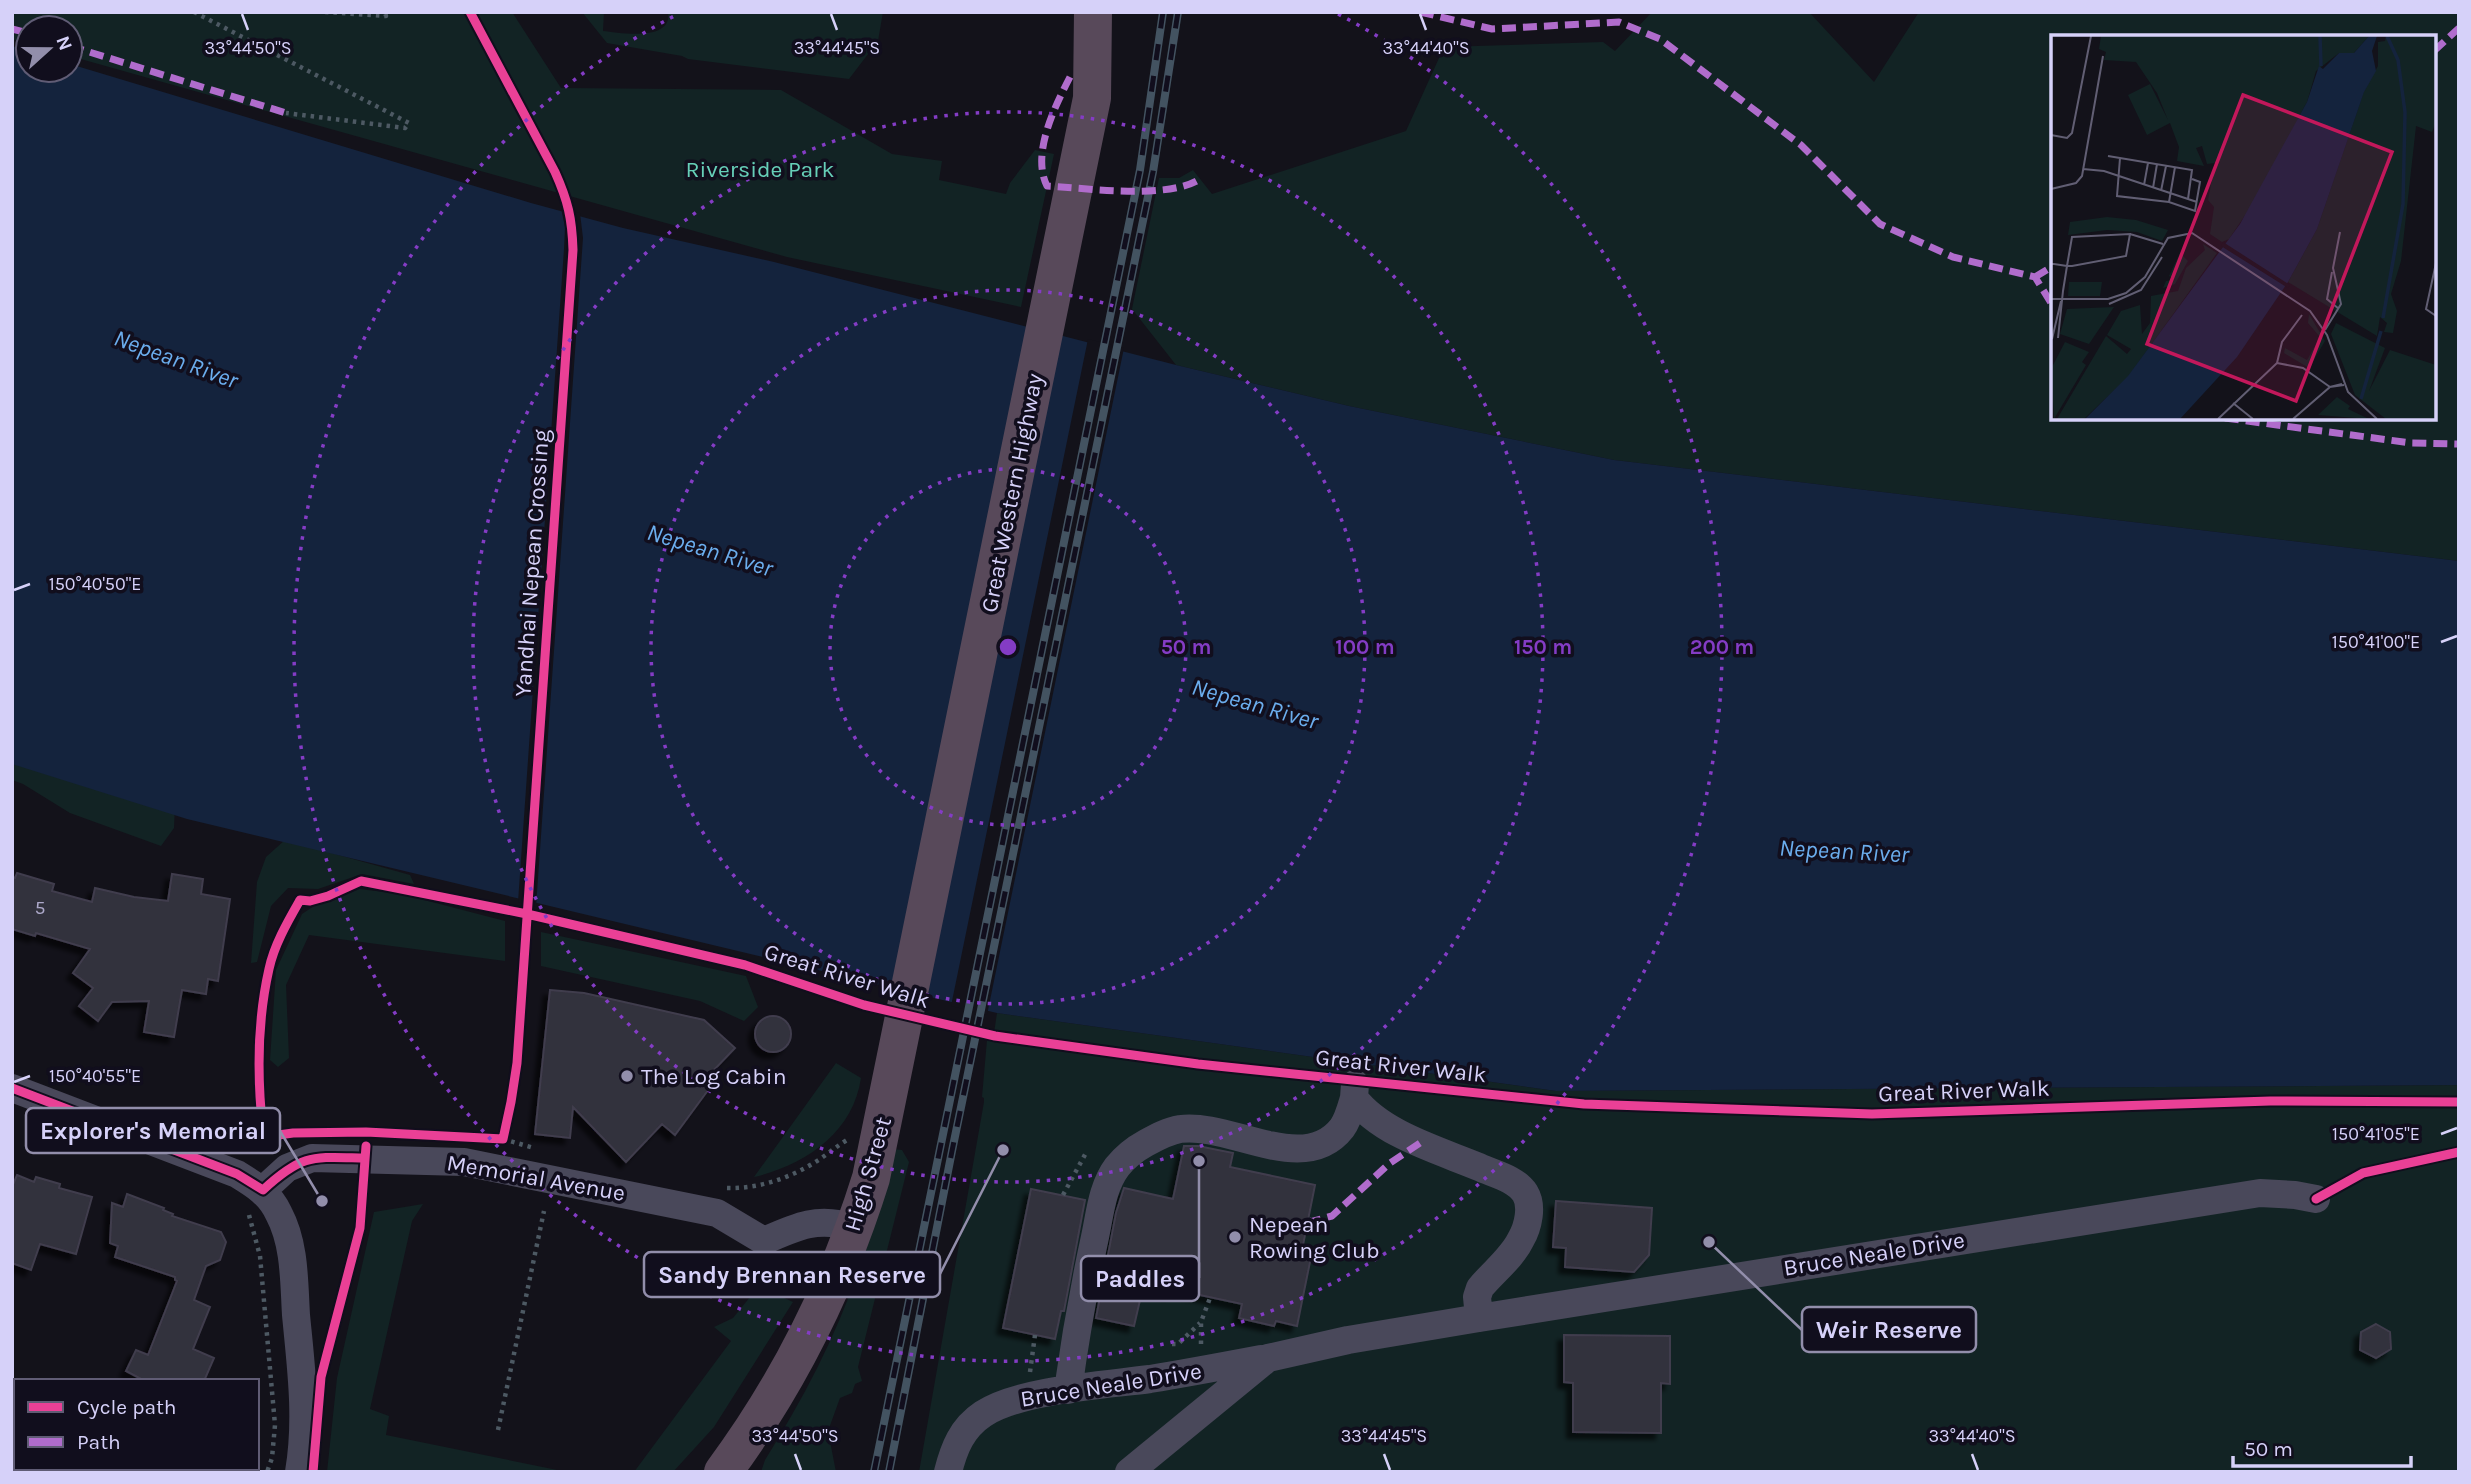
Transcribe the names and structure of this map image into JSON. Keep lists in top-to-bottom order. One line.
{"streets":{"highway":["Great Western Highway","High Street"],"street":["Memorial Avenue","Bruce Neale Drive"],"cycle path":["Yandhai Nepean Crossing","Great River Walk"]},"crossings":[["Great Western Highway","High Street"],["High Street","Memorial Avenue"]],"water":["Nepean River"],"parks":["Riverside Park"],"places":["The Log Cabin","Sandy Brennan Reserve","Paddles","Explorer's Memorial","Nepean Rowing Club","Weir Reserve"],"house_numbers":["5"],"legend":["Cycle path","Path"],"scale_bar":"50 m","north":"right","coordinates":["33°44'50\"S","33°44'45\"S","33°44'40\"S","150°40'50\"E","150°41'00\"E","150°40'55\"E","150°41'05\"E"],"rings":["50 m","100 m","150 m","200 m"]}
